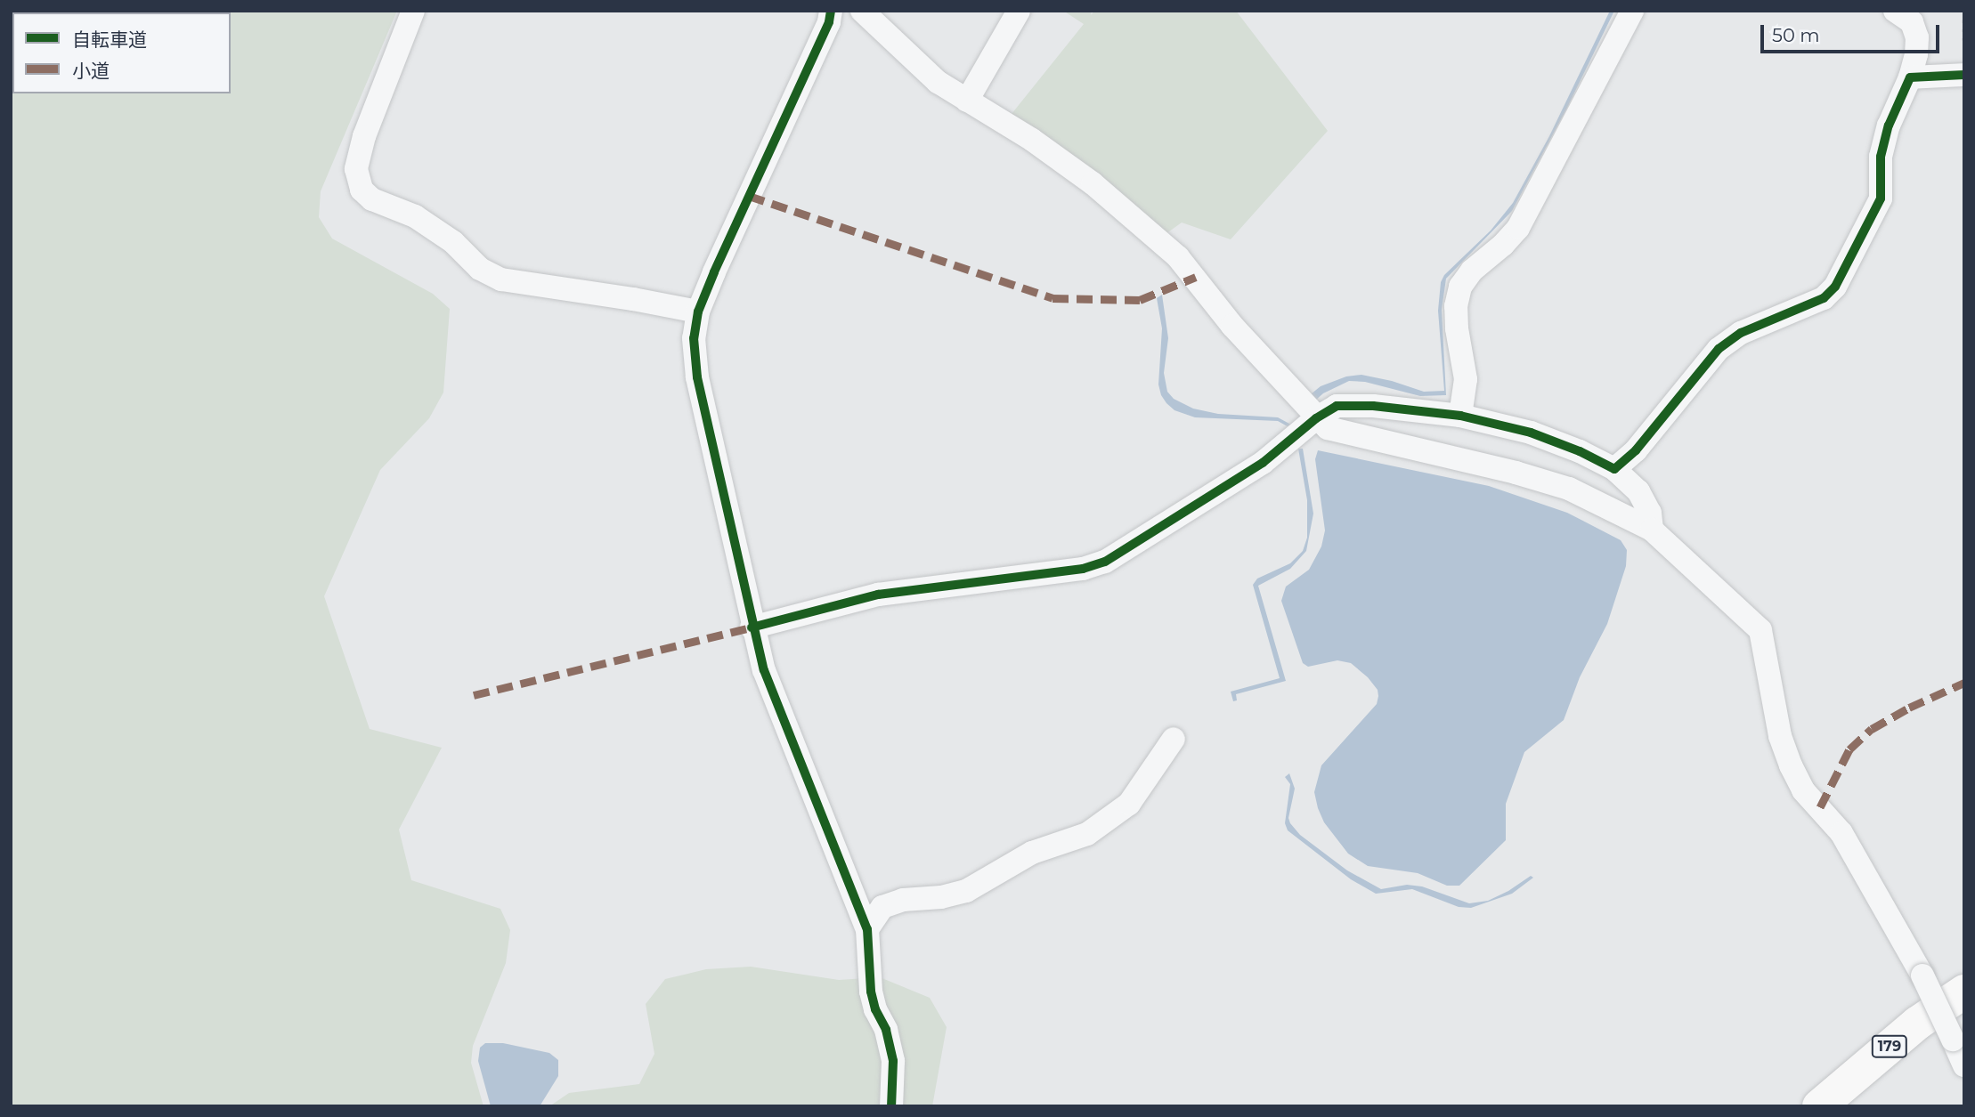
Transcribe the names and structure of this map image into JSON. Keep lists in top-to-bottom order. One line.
{"streets":{"highway":["179"]},"legend":["自転車道","小道"],"scale_bar":"50 m"}
